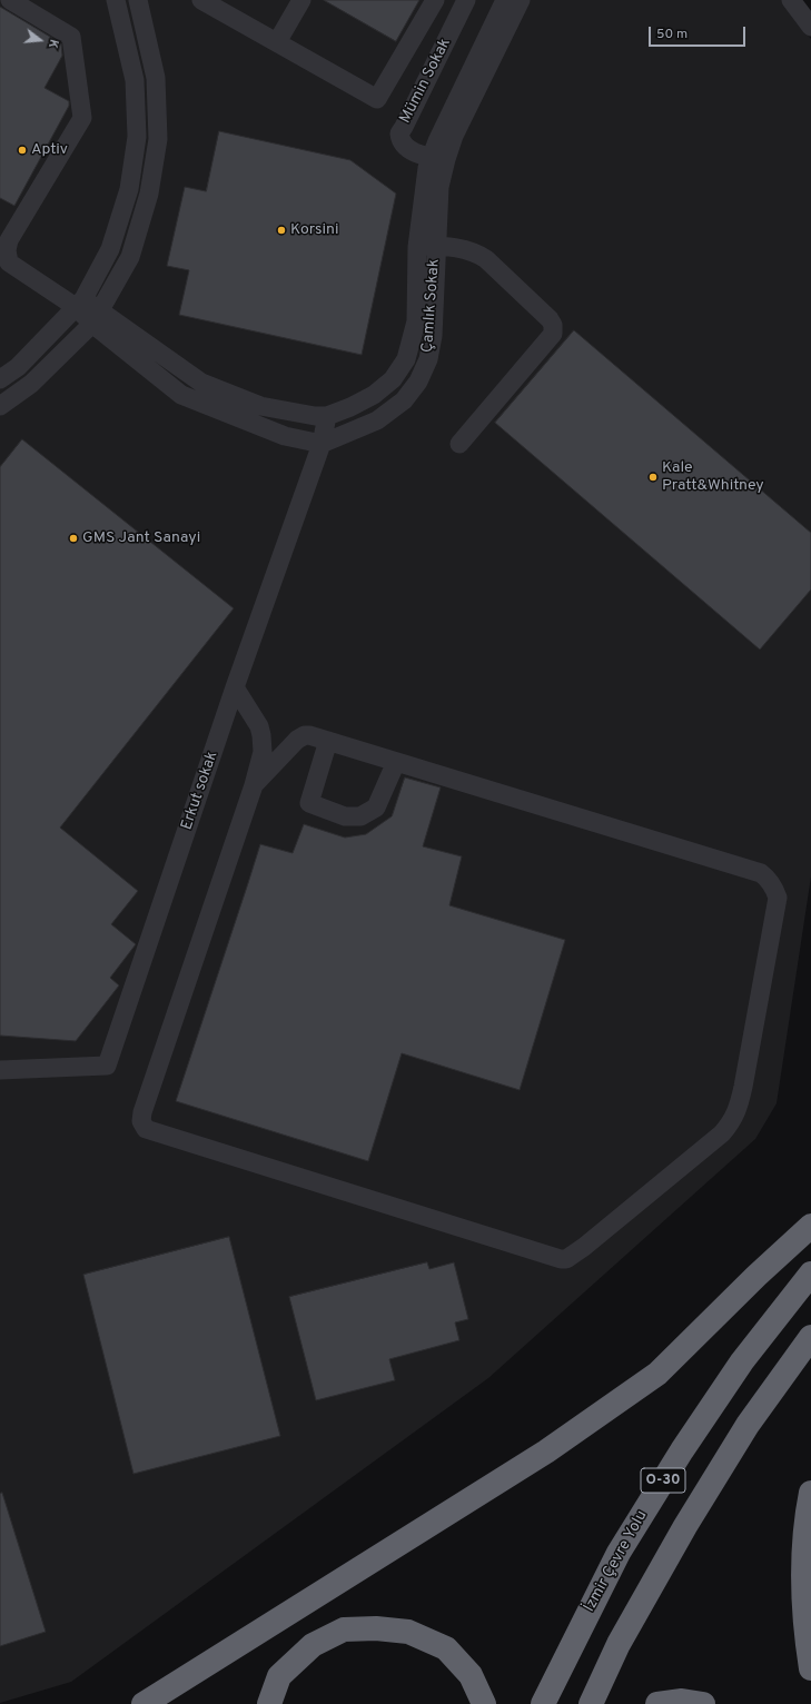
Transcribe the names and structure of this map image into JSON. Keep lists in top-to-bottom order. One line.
{"streets":{"highway":["O-30","İzmir Çevre Yolu"],"street":["Mümin Sokak","Çamlık Sokak","Erkut sokak"]},"crossings":[["Mümin Sokak","Çamlık Sokak"],["Çamlık Sokak","Erkut sokak"]],"places":["Aptiv","Korsini","Kale Pratt&Whitney","GMS Jant Sanayi"],"scale_bar":"50 m","north":"right"}
